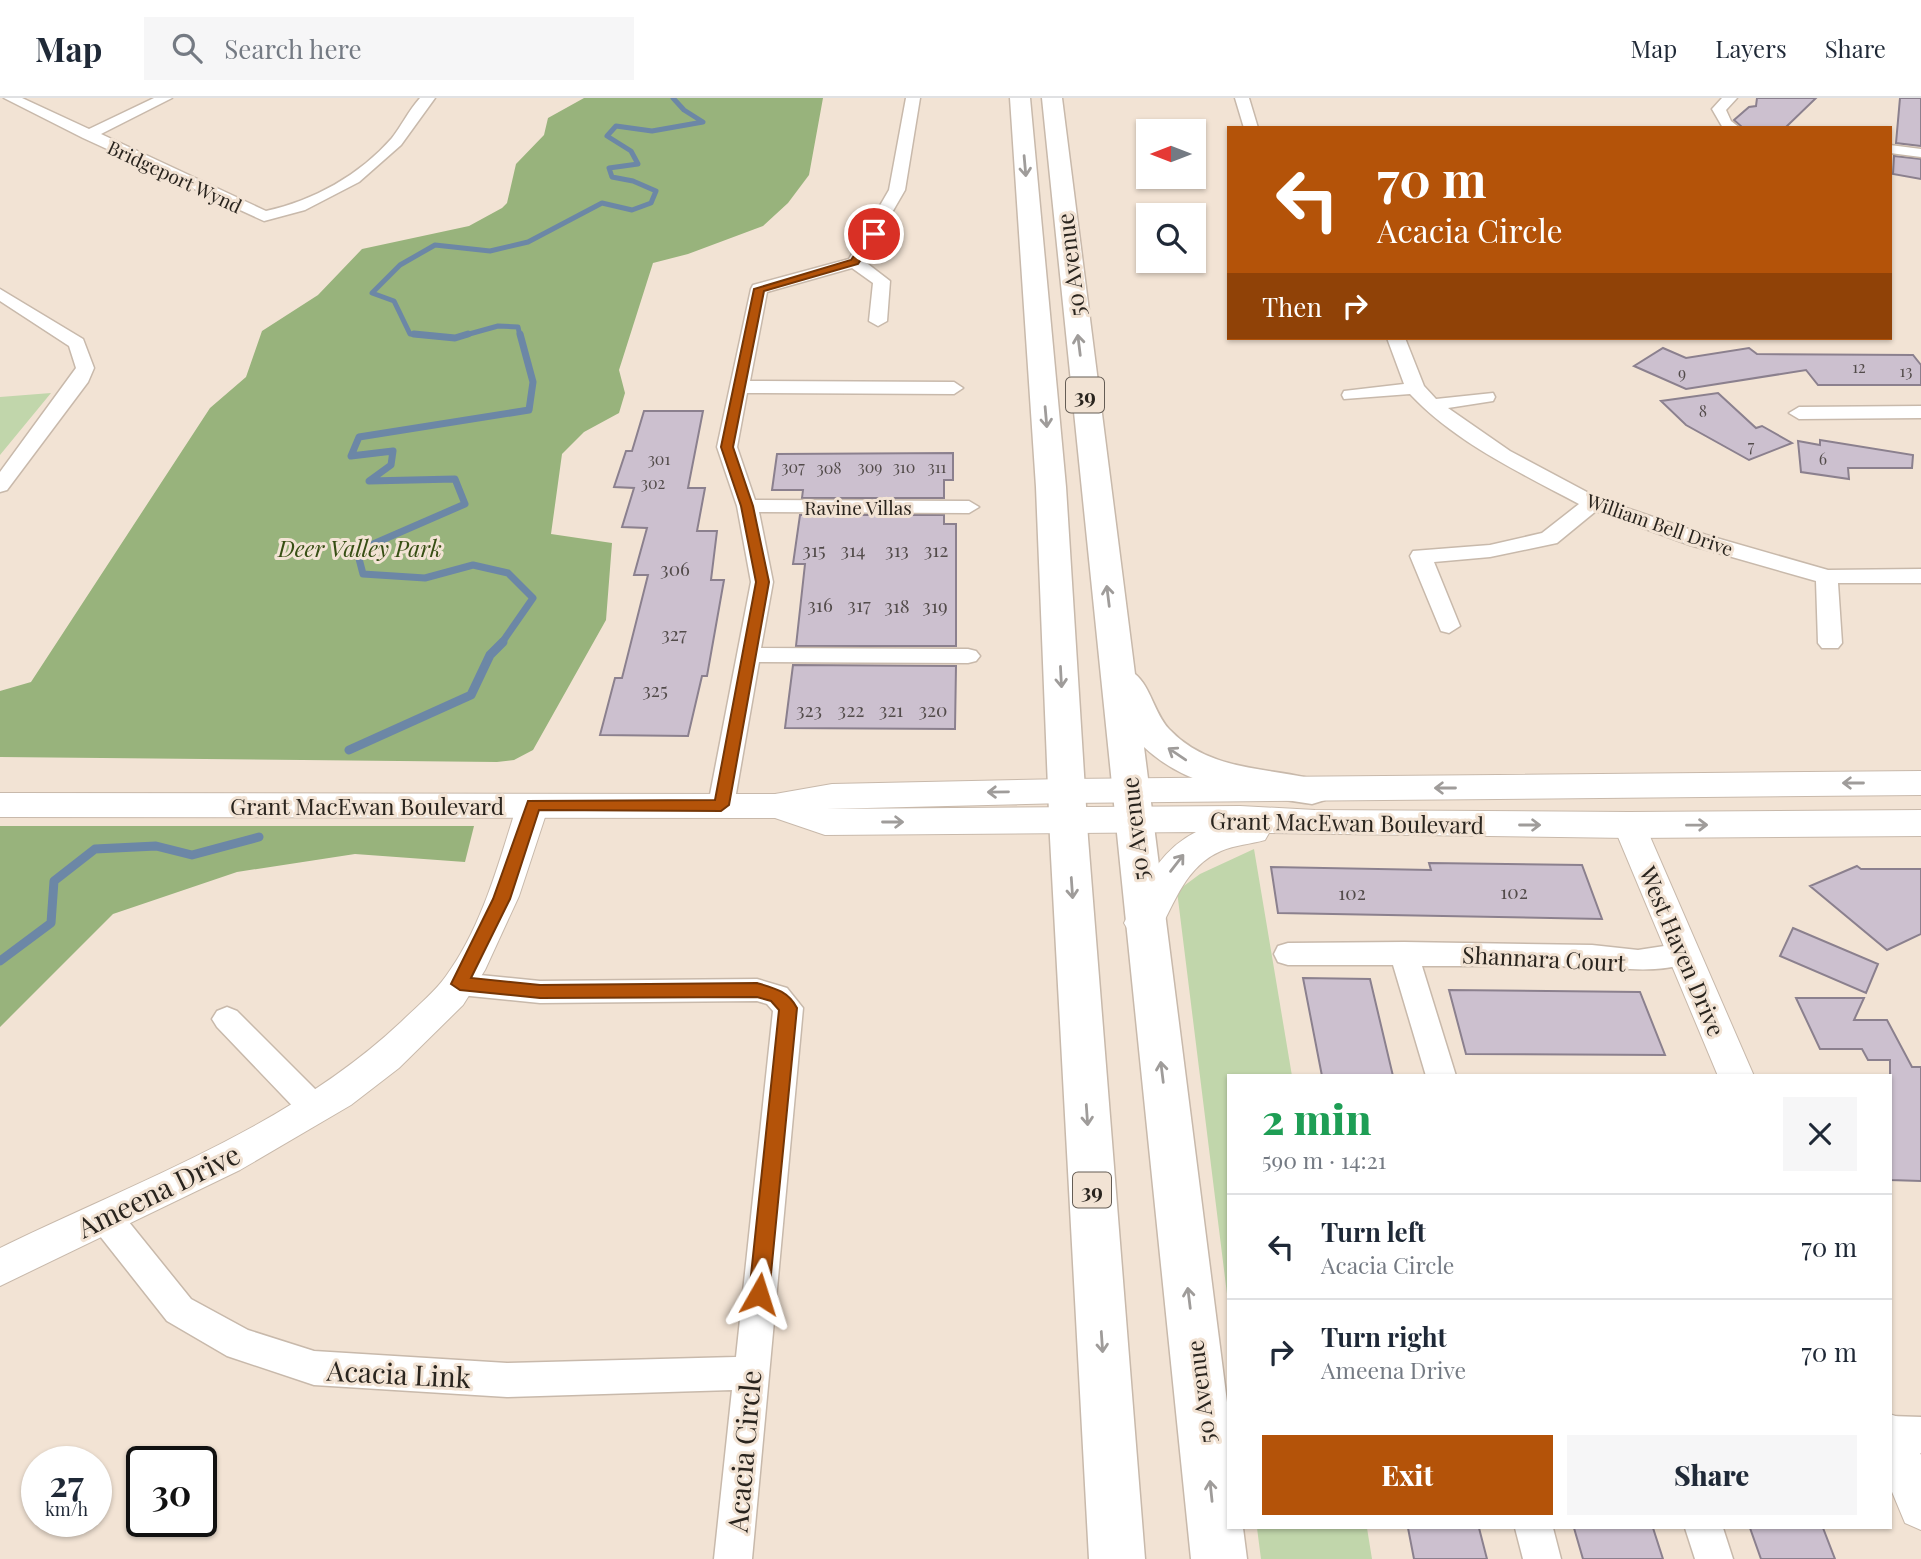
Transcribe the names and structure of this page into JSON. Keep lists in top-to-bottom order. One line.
{"streets":{"main road":["50 Avenue","39","Grant MacEwan Boulevard"],"street":["Bridgeport Wynd","Ravine Villas","William Bell Drive","West Haven Drive","Shannara Court","Ameena Drive","Acacia Link","Acacia Circle"]},"crossings":[["50 Avenue","Grant MacEwan Boulevard"],["Grant MacEwan Boulevard","West Haven Drive"],["Grant MacEwan Boulevard","Ameena Drive"],["West Haven Drive","Shannara Court"],["Ameena Drive","Acacia Link"],["Ameena Drive","Acacia Circle"],["Acacia Link","Acacia Circle"]],"parks":["Deer Valley Park"],"house_numbers":["12","13","9","8","7","301","6","307","309","310","311","308","302","315","314","313","312","306","316","317","318","319","327","325","323","322","321","320","102","102"],"north":"left","page":{"header":"Map","search":"Search here","nav":["Map","Layers","Share"],"turn":["70 m","Acacia Circle"],"then":"Then","heading":["2 min","590 m · 14:21"],"list":[{"name":"Turn left","note":"Acacia Circle","value":"70 m"},{"name":"Turn right","note":"Ameena Drive","value":"70 m"}],"buttons":["Exit","Share"],"speed":"27 km/h","limit":"30"}}
